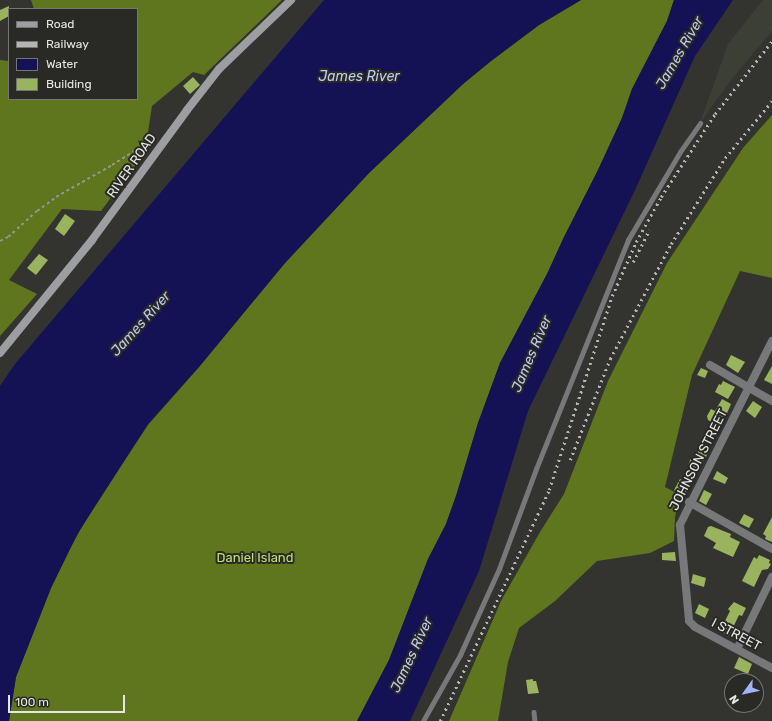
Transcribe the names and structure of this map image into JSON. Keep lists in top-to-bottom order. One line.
{"streets":{"street":["RIVER ROAD","JOHNSON STREET","I STREET"]},"crossings":[["JOHNSON STREET","I STREET"]],"water":["James River"],"parks":["Daniel Island"],"legend":["Road","Railway","Water","Building"],"scale_bar":"100 m","north":"bottom left"}
